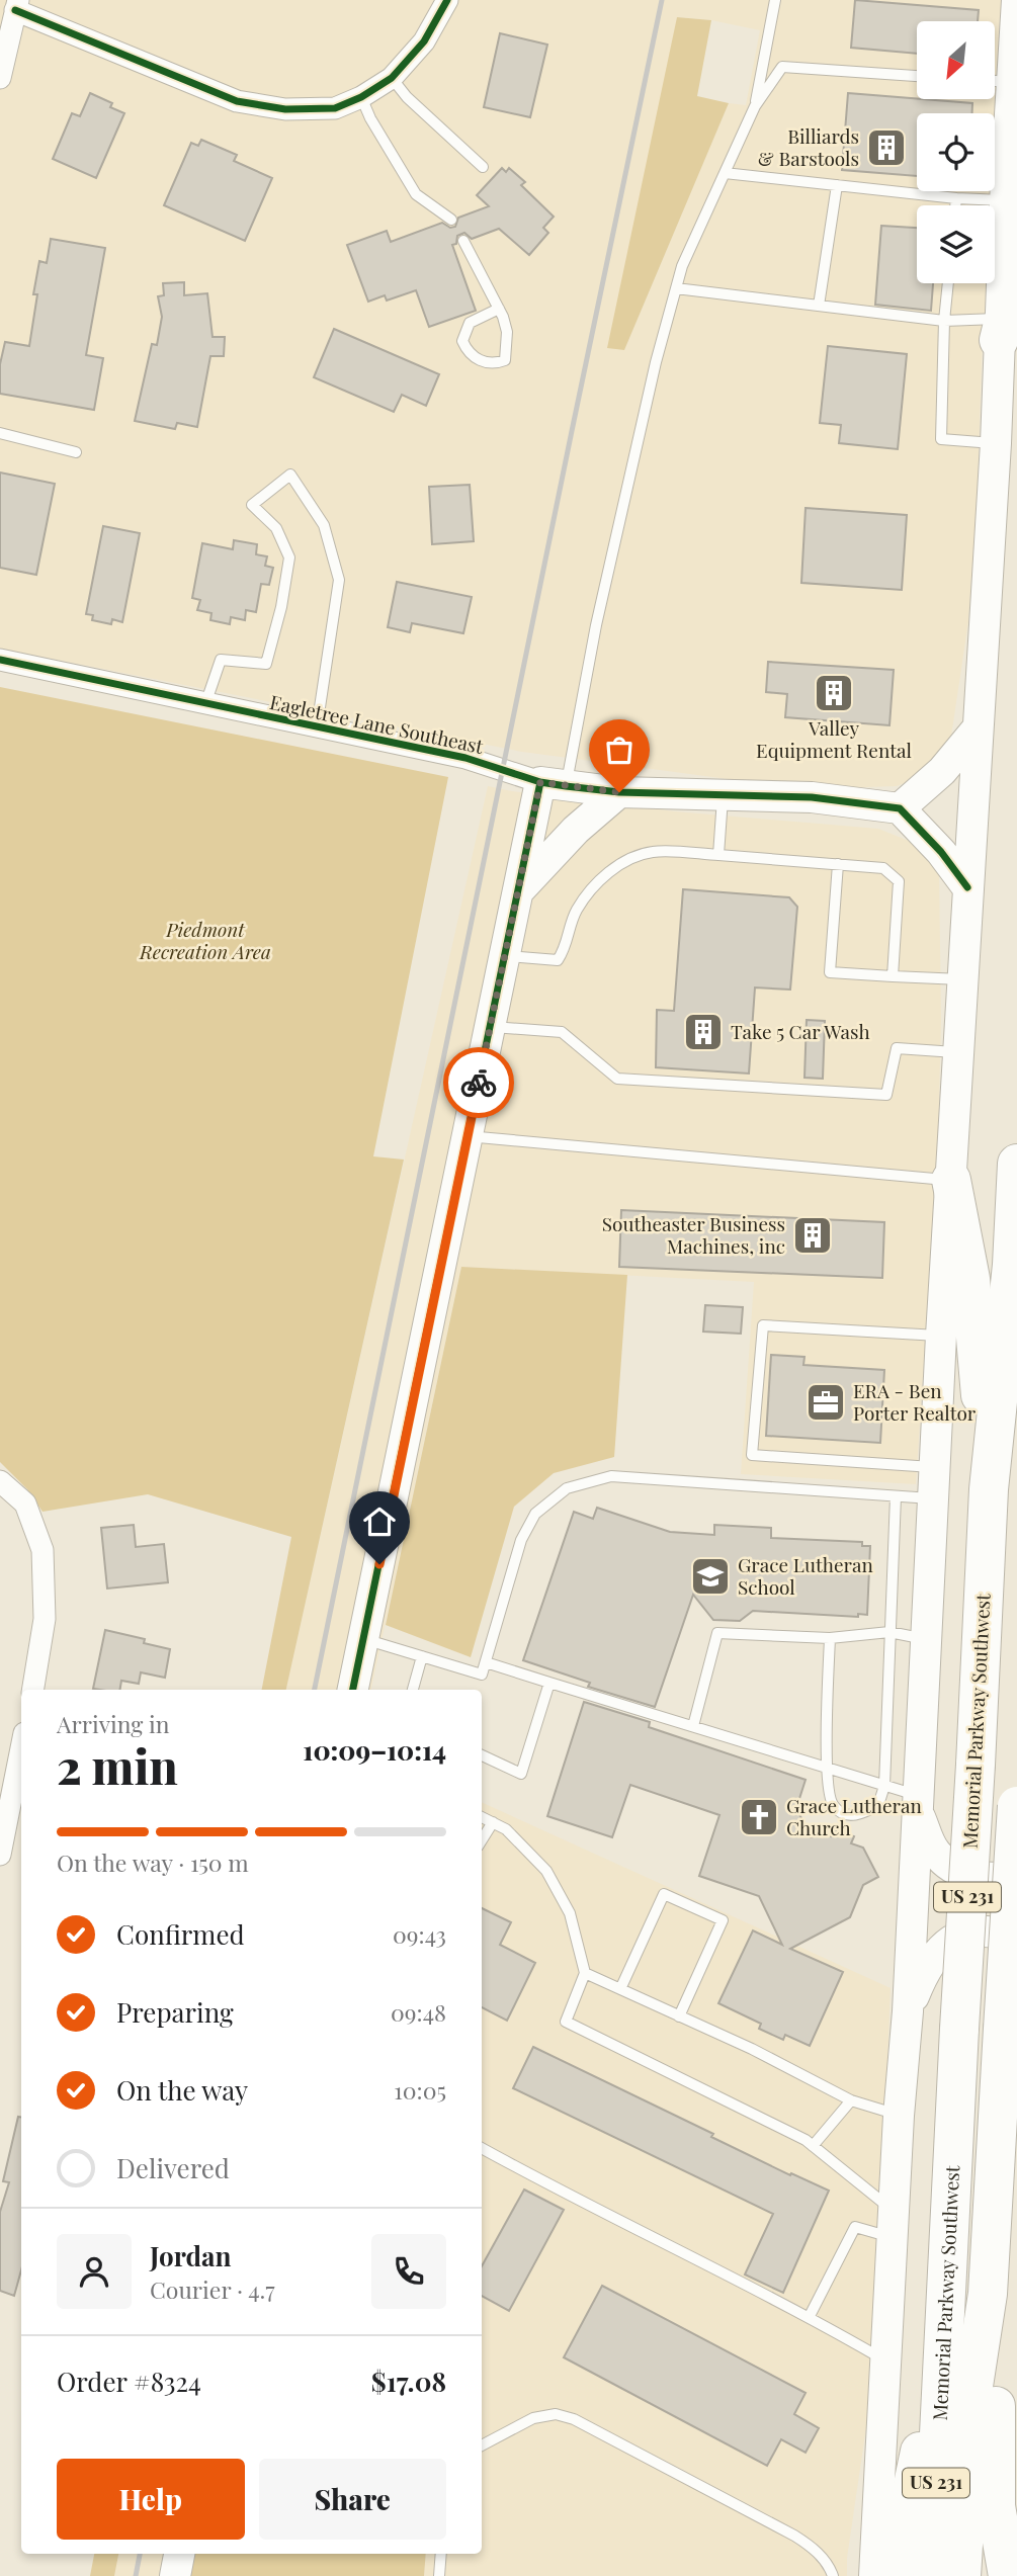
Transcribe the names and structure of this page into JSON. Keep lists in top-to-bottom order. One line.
{"streets":{"highway":["Memorial Parkway Southwest","US 231"],"main road":["Eagletree Lane Southeast"]},"parks":["Piedmont Recreation Area"],"places":{"building":["Billiards & Barstools","Valley Equipment Rental","Take 5 Car Wash","Southeaster Business Machines, inc"],"office":["ERA - Ben Porter Realtor"],"school or university":["Grace Lutheran School"],"church":["Grace Lutheran Church"]},"north":"bottom left","page":{"heading":["2 min","Arriving in","10:09–10:14"],"panel":["Jordan","Courier · 4.7","Order #8324","$17.08"],"bar":"On the way · 150 m","list":[["Confirmed","09:43"],["Preparing","09:48"],["On the way","10:05"],"Delivered"],"buttons":["Help","Share"]}}
